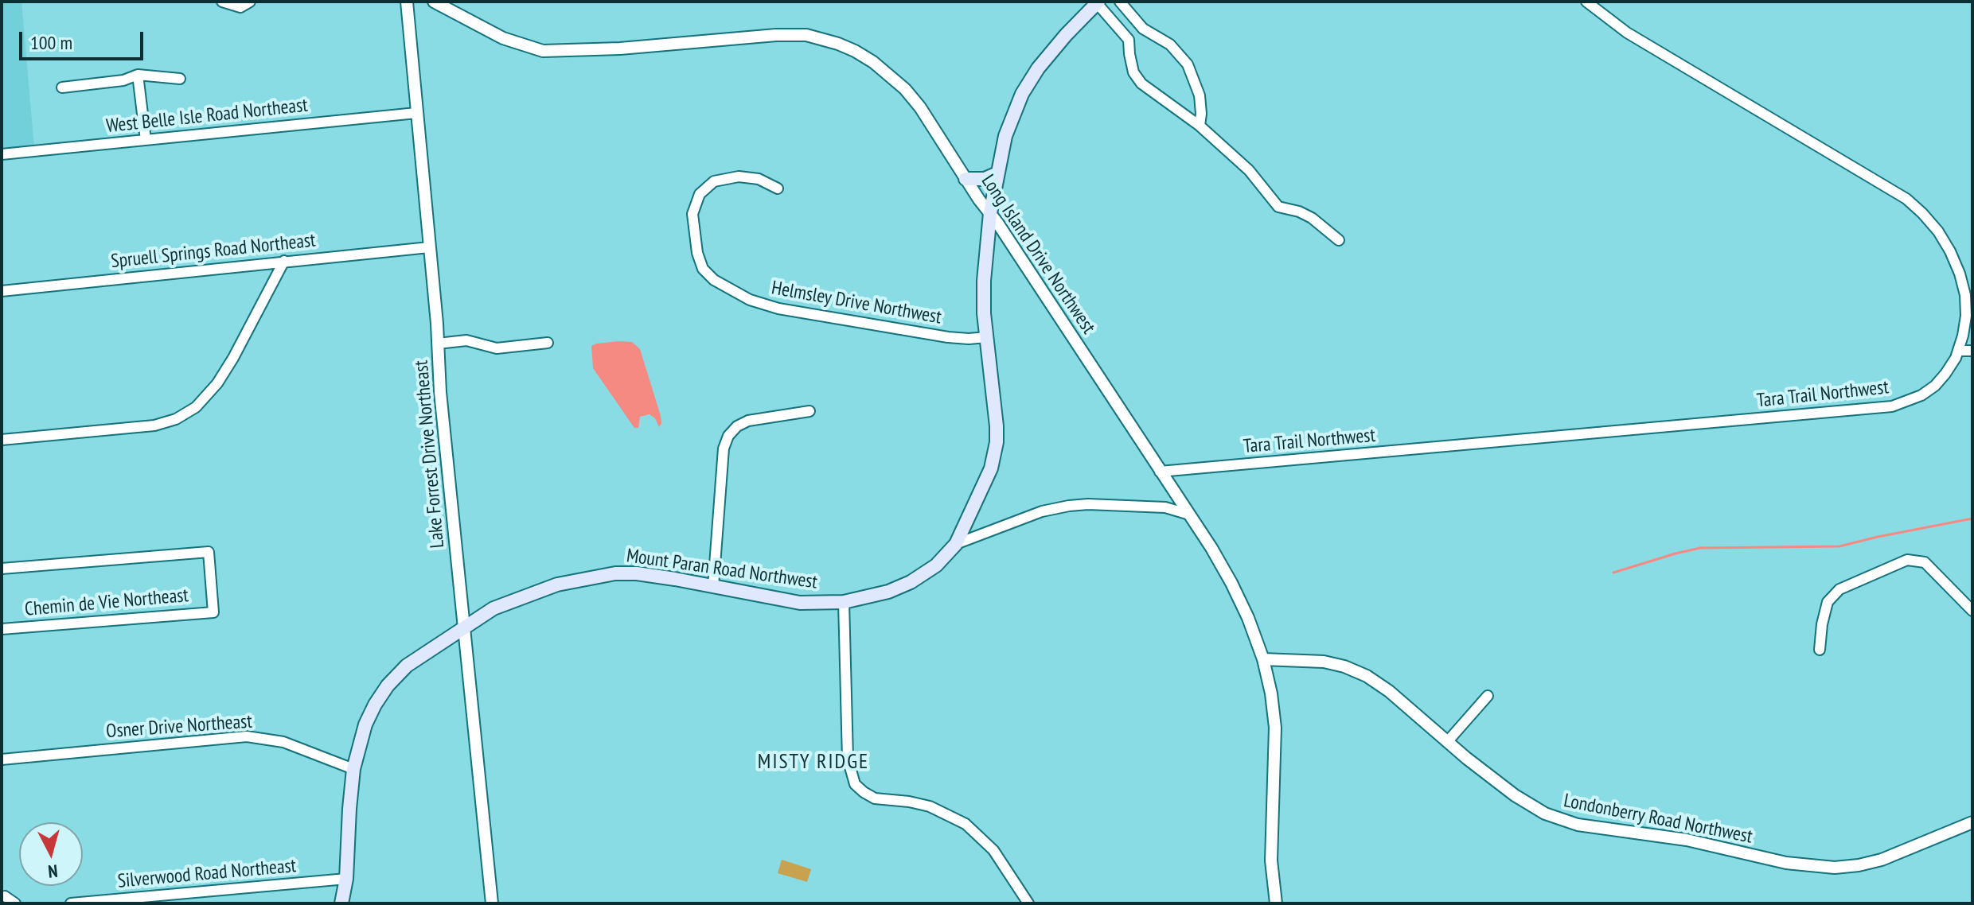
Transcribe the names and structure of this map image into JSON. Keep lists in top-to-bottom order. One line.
{"streets":{"main road":["Mount Paran Road Northwest"],"street":["West Belle Isle Road Northeast","Spruell Springs Road Northeast","Long Island Drive Northwest","Helmsley Drive Northwest","Tara Trail Northwest","Lake Forrest Drive Northeast","Chemin de Vie Northeast","Osner Drive Northeast","Londonberry Road Northwest","Silverwood Road Northeast"]},"crossings":[["West Belle Isle Road Northeast","Lake Forrest Drive Northeast"],["Spruell Springs Road Northeast","Lake Forrest Drive Northeast"],["Long Island Drive Northwest","Tara Trail Northwest"],["Long Island Drive Northwest","Mount Paran Road Northwest"],["Long Island Drive Northwest","Londonberry Road Northwest"],["Helmsley Drive Northwest","Mount Paran Road Northwest"],["Lake Forrest Drive Northeast","Mount Paran Road Northwest"],["Mount Paran Road Northwest","Osner Drive Northeast"],["Mount Paran Road Northwest","Silverwood Road Northeast"]],"districts":["MISTY RIDGE"],"scale_bar":"100 m","north":"bottom"}
